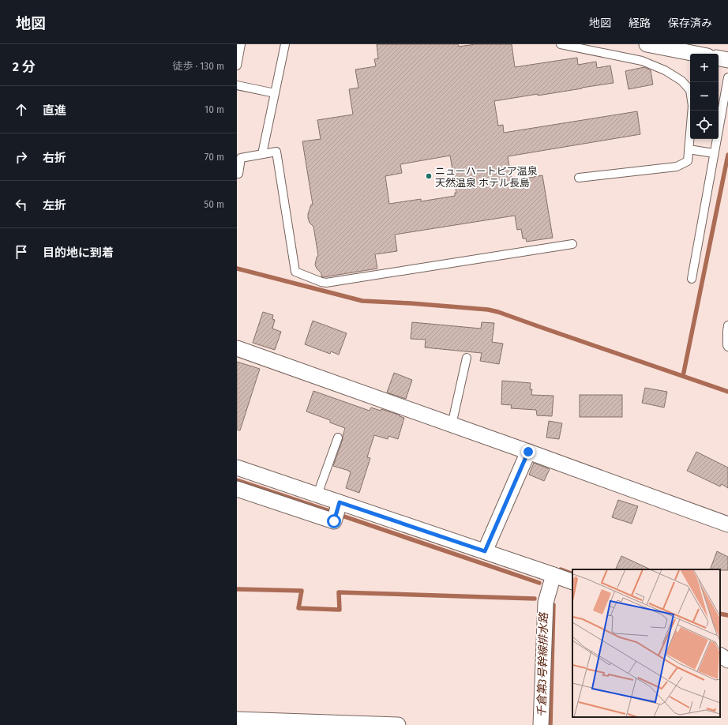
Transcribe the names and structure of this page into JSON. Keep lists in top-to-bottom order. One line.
{"water":["千倉第3号幹線排水路"],"places":["ニューハートピア温泉 天然温泉 ホテル長島"],"page":{"header":"地図","nav":["地図","経路","保存済み"],"heading":["2 分","徒歩 · 130 m"],"map_buttons":["+","−"],"list":[["直進","10 m"],["右折","70 m"],["左折","50 m"],"目的地に到着"]}}
